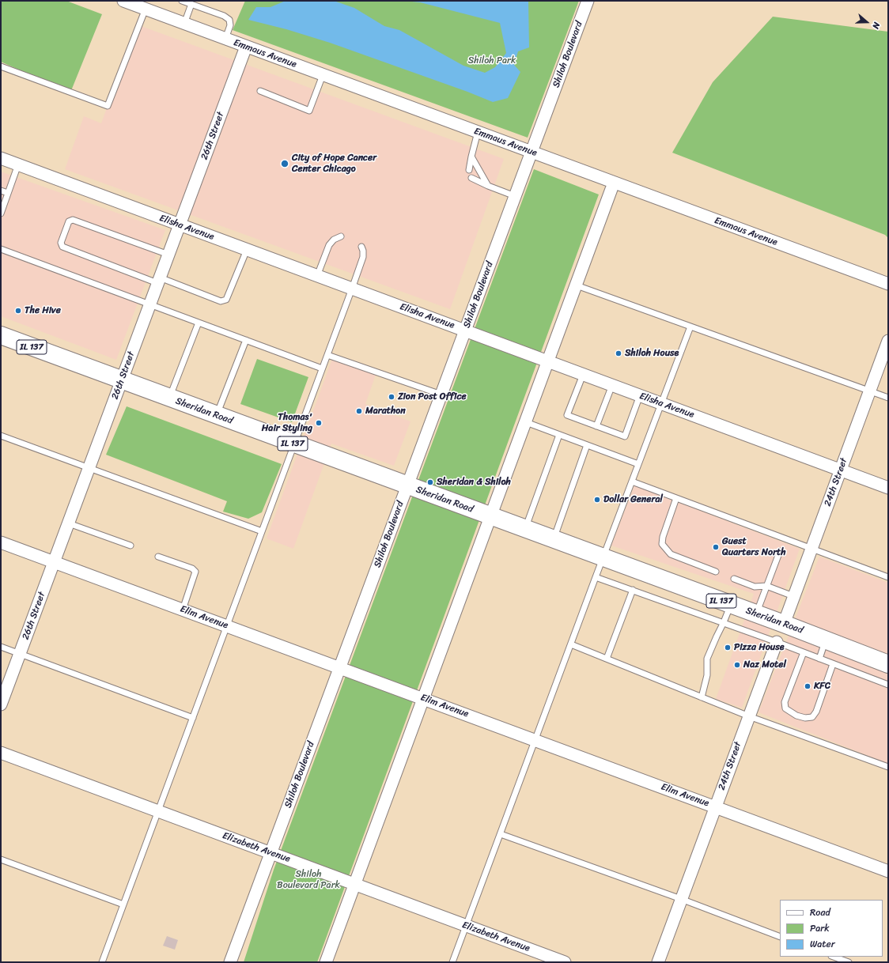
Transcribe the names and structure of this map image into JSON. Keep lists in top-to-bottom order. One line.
{"streets":{"main road":["IL 137","Sheridan Road"],"street":["Emmaus Avenue","Shiloh Boulevard","26th Street","Elisha Avenue","24th Street","Elim Avenue","Elizabeth Avenue"]},"crossings":[["Emmaus Avenue","Shiloh Boulevard"],["Emmaus Avenue","26th Street"],["Shiloh Boulevard","Elisha Avenue"],["Shiloh Boulevard","Sheridan Road"],["Shiloh Boulevard","Elim Avenue"],["Shiloh Boulevard","Elizabeth Avenue"],["26th Street","Elisha Avenue"],["26th Street","Sheridan Road"],["26th Street","Elim Avenue"],["Elisha Avenue","24th Street"],["Sheridan Road","24th Street"],["24th Street","Elim Avenue"]],"parks":["Shiloh Park","Shiloh Boulevard Park"],"places":["City of Hope Cancer Center Chicago","The Hive","Shiloh House","Zion Post Office","Marathon","Thomas' Hair Styling","Sheridan & Shiloh","Dollar General","Guest Quarters North","Pizza House","Naz Motel","KFC"],"legend":["Road","Park","Water"],"north":"right"}
